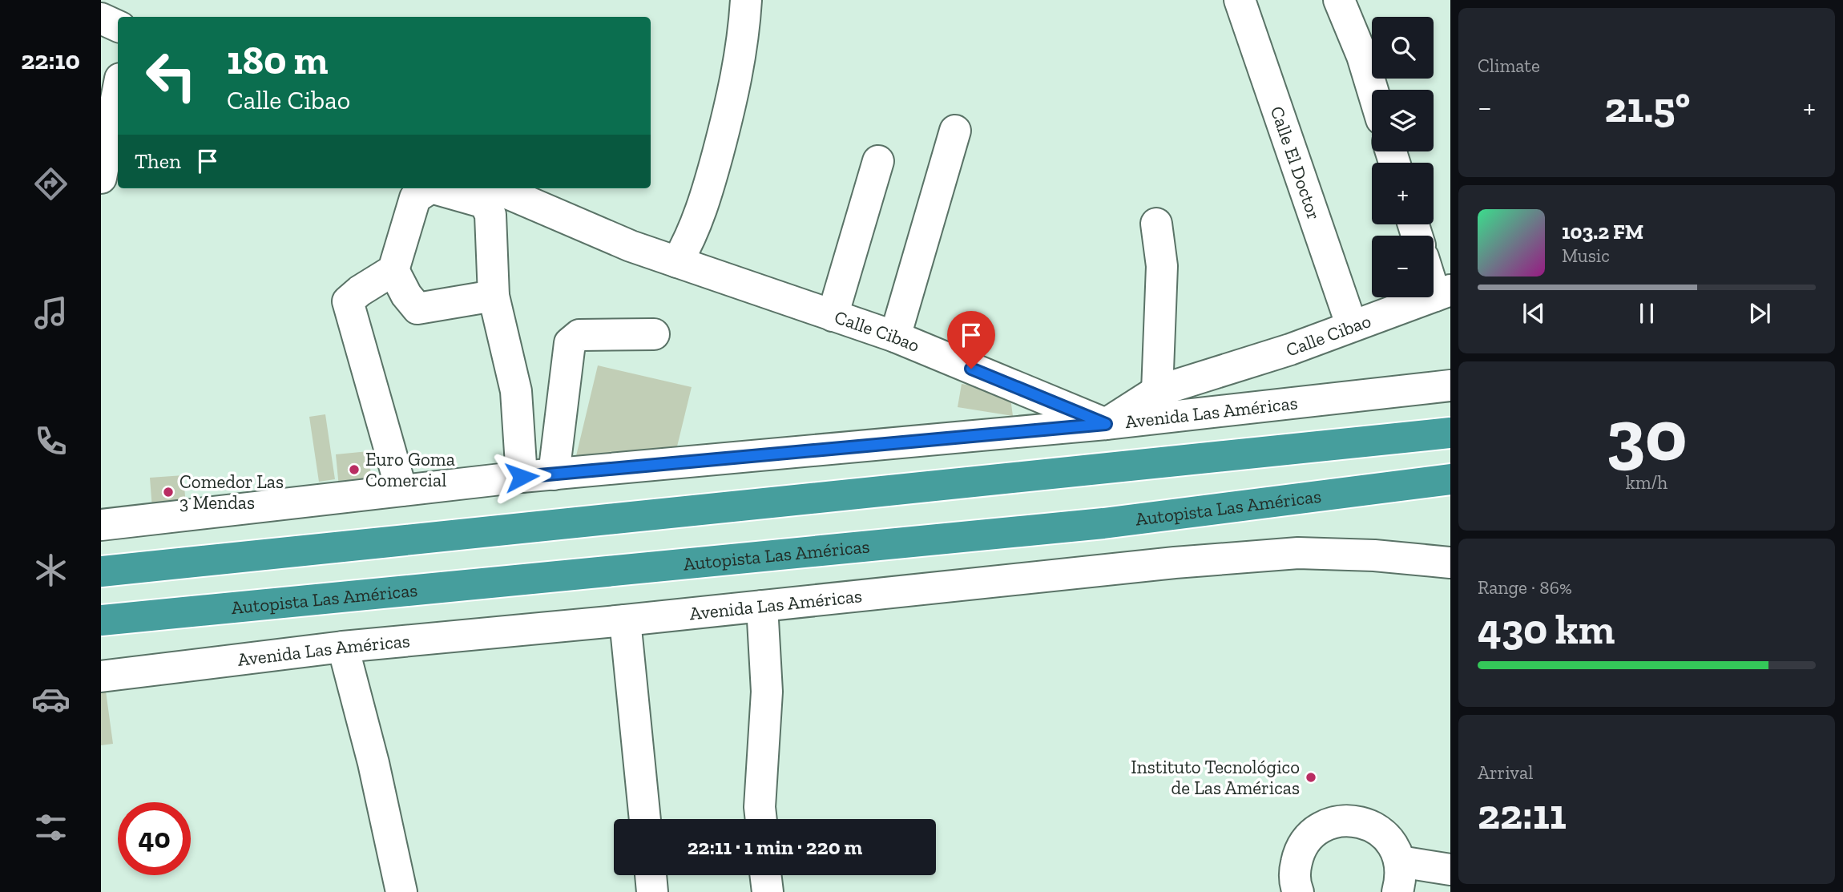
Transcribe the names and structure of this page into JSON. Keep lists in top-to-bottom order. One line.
{"streets":{"highway":["Autopista Las Américas"],"street":["Calle El Doctor","Calle Cibao","Avenida Las Américas"]},"crossings":[["Calle El Doctor","Calle Cibao"],["Calle Cibao","Avenida Las Américas"]],"places":["Euro Goma Comercial","Comedor Las 3 Mendas","Instituto Tecnológico de Las Américas"],"page":{"tabs":"22:10","tile":["Climate",["30","km/h"],["Range · 86%","430 km"],["Arrival","22:11"]],"map_buttons":["+","−"],"turn":["180 m","Calle Cibao"],"heat":["−","21.5°","+"],"then":"Then","song":["103.2 FM","Music"],"limit":"40","trip":"22:11 · 1 min · 220 m"}}
